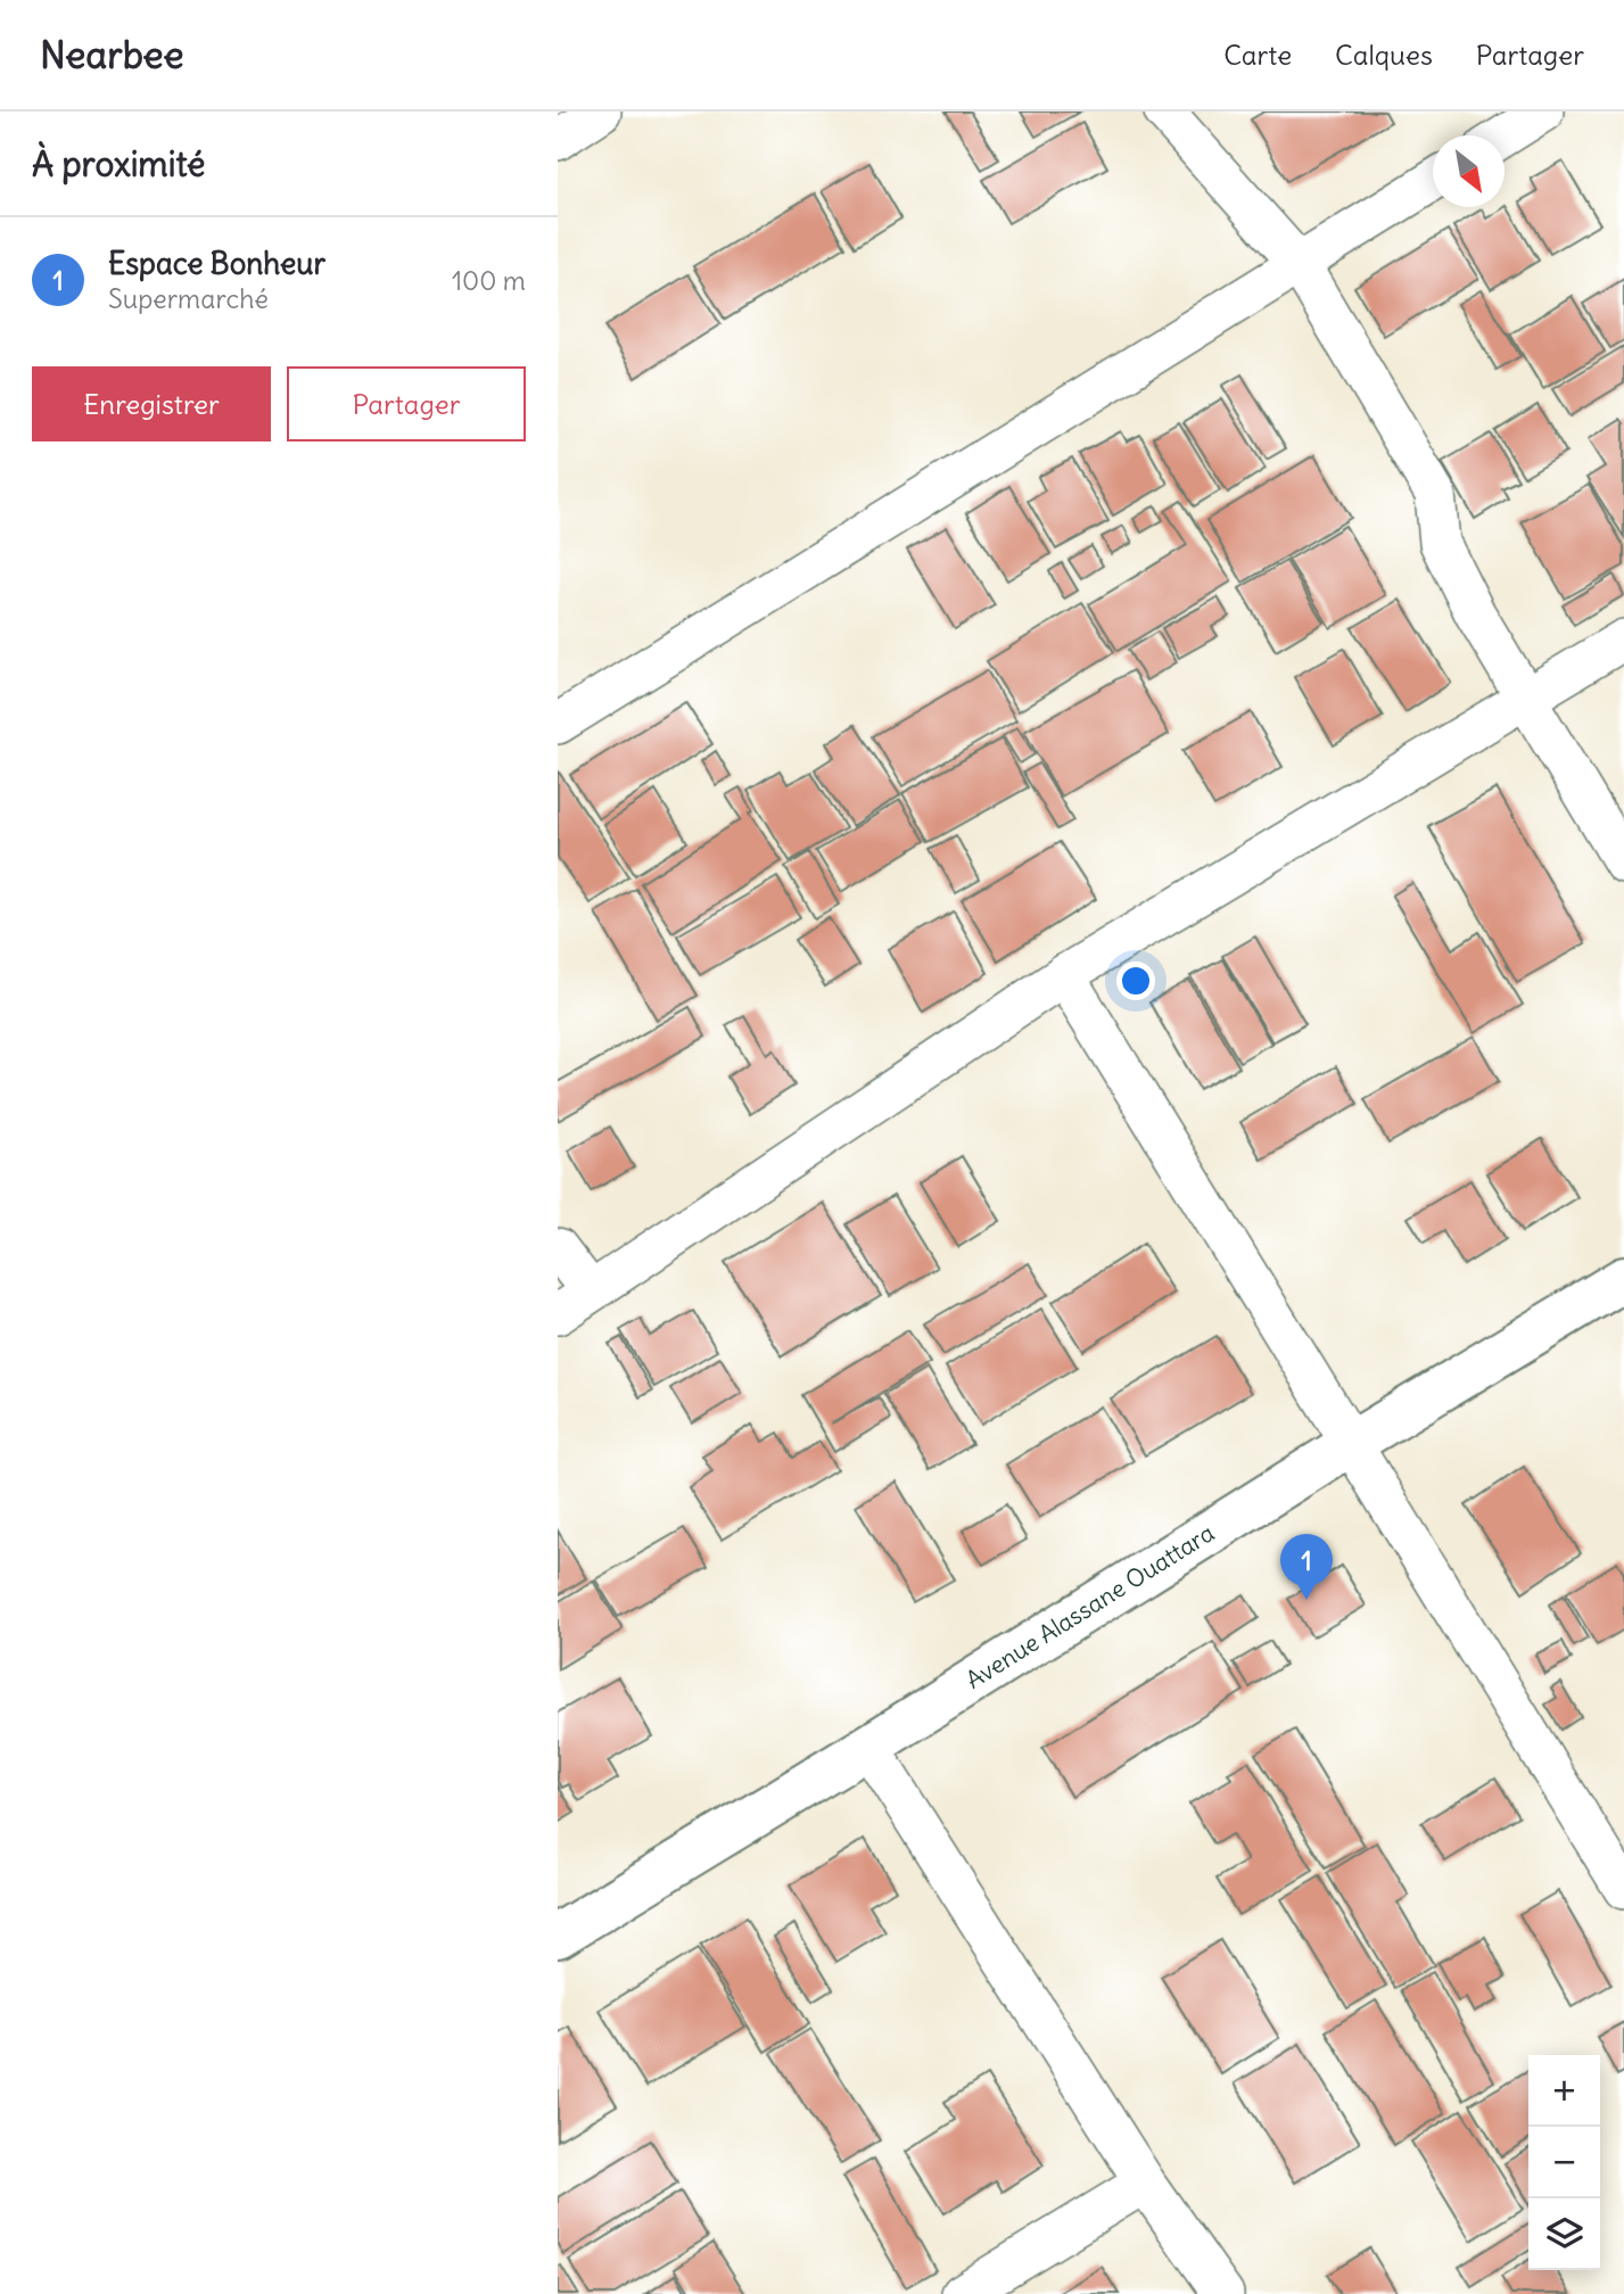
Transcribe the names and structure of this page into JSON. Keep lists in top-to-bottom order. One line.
{"streets":{"street":["Avenue Alassane Ouattara"]},"north":"bottom right","page":{"header":"Nearbee","nav":["Carte","Calques","Partager"],"heading":"À proximité","list":[{"mark":"1","name":"Espace Bonheur","note":"Supermarché","value":"100 m"}],"buttons":["Enregistrer","Partager"],"pins":"1","map_buttons":["+","−"]}}
